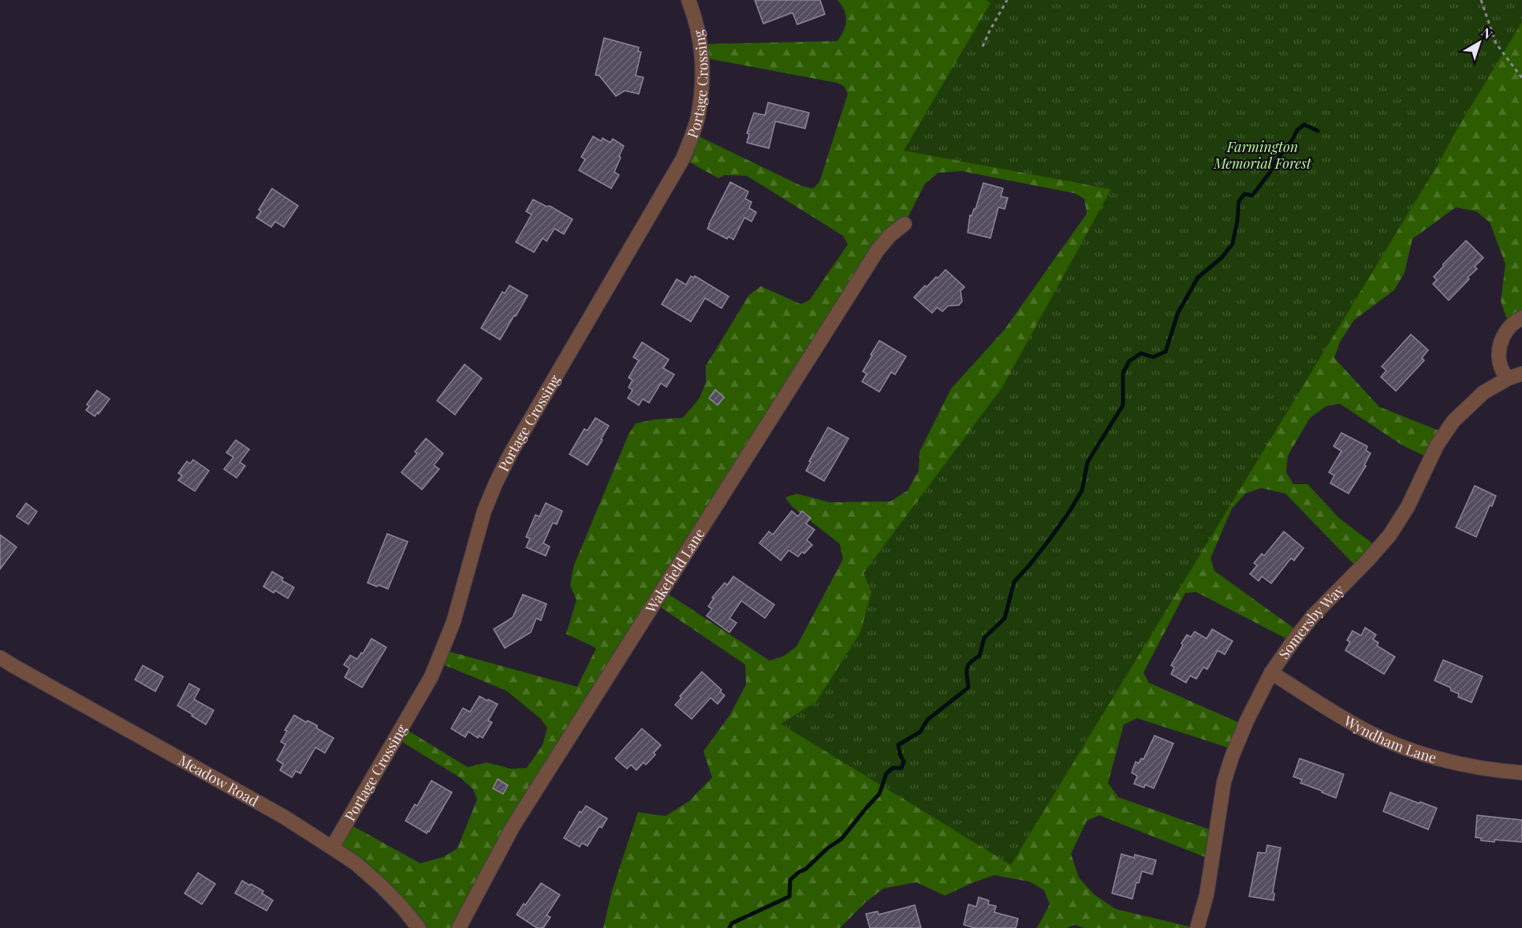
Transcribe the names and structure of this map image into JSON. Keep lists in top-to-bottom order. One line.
{"streets":{"street":["Portage Crossing","Wakefield Lane","Somersby Way","Wyndham Lane","Meadow Road"]},"crossings":[["Portage Crossing","Meadow Road"],["Somersby Way","Wyndham Lane"]],"parks":["Farmington Memorial Forest"],"north":"top right"}
